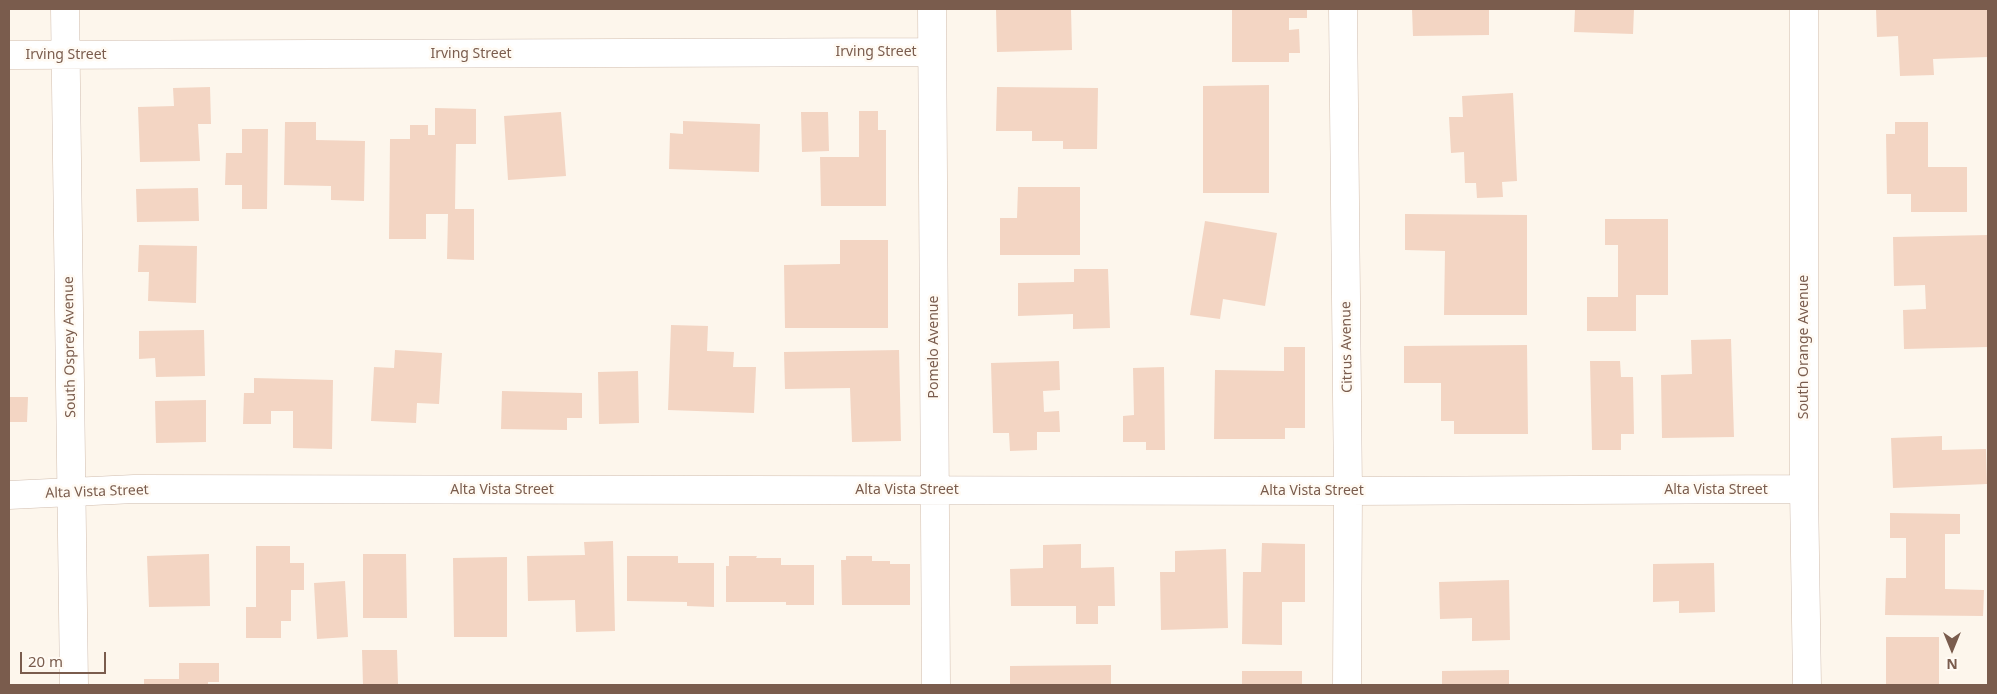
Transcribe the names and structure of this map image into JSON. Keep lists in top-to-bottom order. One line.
{"streets":{"street":["Irving Street","South Osprey Avenue","Pomelo Avenue","Citrus Avenue","South Orange Avenue","Alta Vista Street"]},"crossings":[["Irving Street","South Osprey Avenue"],["Irving Street","Pomelo Avenue"],["South Osprey Avenue","Alta Vista Street"],["Pomelo Avenue","Alta Vista Street"],["Citrus Avenue","Alta Vista Street"],["South Orange Avenue","Alta Vista Street"]],"scale_bar":"20 m","north":"bottom"}
